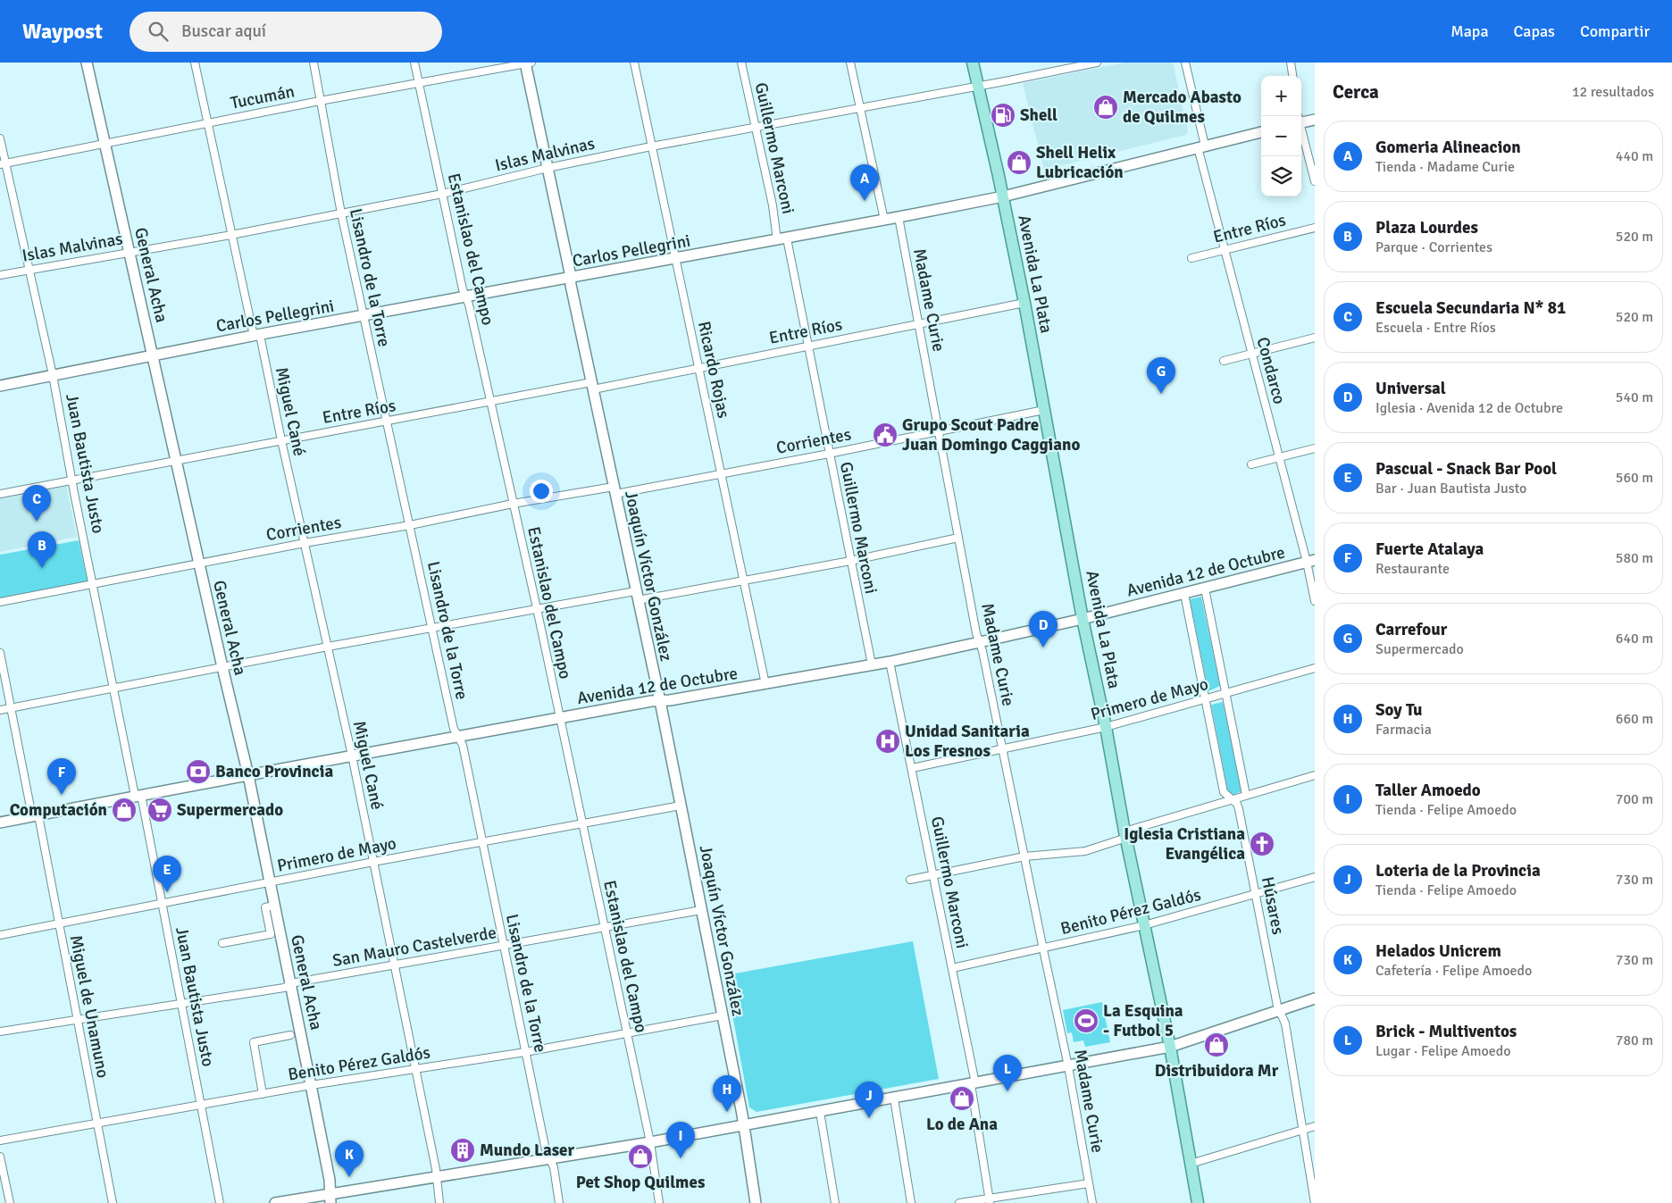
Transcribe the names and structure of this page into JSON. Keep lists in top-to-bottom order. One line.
{"streets":{"main road":["Avenida La Plata"],"street":["Tucumán","Guillermo Marconi","Islas Malvinas","Entre Ríos","Estanislao del Campo","Carlos Pellegrini","General Acha","Lisandro de la Torre","Madame Curie","Ricardo Rojas","Condarco","Miguel Cané","Corrientes","Juan Bautista Justo","Avenida 12 de Octubre","Joaquín Víctor González","Primero de Mayo","Húsares","Benito Pérez Galdós","San Mauro Castelverde","Miguel de Unamuno"]},"crossings":[["Tucumán","Estanislao del Campo"],["Tucumán","General Acha"],["Tucumán","Lisandro de la Torre"],["Tucumán","Miguel Cané"],["Tucumán","Juan Bautista Justo"],["Tucumán","Joaquín Víctor González"],["Guillermo Marconi","Islas Malvinas"],["Guillermo Marconi","Entre Ríos"],["Guillermo Marconi","Carlos Pellegrini"],["Guillermo Marconi","Corrientes"],["Guillermo Marconi","Avenida 12 de Octubre"],["Guillermo Marconi","Primero de Mayo"],["Guillermo Marconi","Benito Pérez Galdós"],["Islas Malvinas","Estanislao del Campo"],["Islas Malvinas","Avenida La Plata"],["Islas Malvinas","General Acha"],["Islas Malvinas","Lisandro de la Torre"],["Islas Malvinas","Ricardo Rojas"],["Islas Malvinas","Miguel Cané"],["Islas Malvinas","Juan Bautista Justo"],["Islas Malvinas","Joaquín Víctor González"],["Entre Ríos","Estanislao del Campo"],["Entre Ríos","Avenida La Plata"],["Entre Ríos","General Acha"],["Entre Ríos","Lisandro de la Torre"],["Entre Ríos","Madame Curie"],["Entre Ríos","Ricardo Rojas"],["Entre Ríos","Condarco"],["Entre Ríos","Miguel Cané"],["Entre Ríos","Juan Bautista Justo"],["Entre Ríos","Joaquín Víctor González"],["Estanislao del Campo","Carlos Pellegrini"],["Estanislao del Campo","Corrientes"],["Estanislao del Campo","Avenida 12 de Octubre"],["Estanislao del Campo","Primero de Mayo"],["Estanislao del Campo","Benito Pérez Galdós"],["Estanislao del Campo","San Mauro Castelverde"],["Carlos Pellegrini","Avenida La Plata"],["Carlos Pellegrini","General Acha"],["Carlos Pellegrini","Lisandro de la Torre"],["Carlos Pellegrini","Madame Curie"],["Carlos Pellegrini","Ricardo Rojas"],["Carlos Pellegrini","Condarco"],["Carlos Pellegrini","Miguel Cané"],["Carlos Pellegrini","Juan Bautista Justo"],["Carlos Pellegrini","Joaquín Víctor González"],["Avenida La Plata","Corrientes"],["Avenida La Plata","Avenida 12 de Octubre"],["Avenida La Plata","Primero de Mayo"],["Avenida La Plata","Benito Pérez Galdós"],["General Acha","Corrientes"],["General Acha","Avenida 12 de Octubre"],["General Acha","Primero de Mayo"],["General Acha","Benito Pérez Galdós"],["General Acha","San Mauro Castelverde"],["Lisandro de la Torre","Corrientes"],["Lisandro de la Torre","Avenida 12 de Octubre"],["Lisandro de la Torre","Primero de Mayo"],["Lisandro de la Torre","Benito Pérez Galdós"],["Lisandro de la Torre","San Mauro Castelverde"],["Madame Curie","Corrientes"],["Madame Curie","Avenida 12 de Octubre"],["Madame Curie","Primero de Mayo"],["Madame Curie","Benito Pérez Galdós"],["Ricardo Rojas","Corrientes"],["Ricardo Rojas","Avenida 12 de Octubre"],["Condarco","Avenida 12 de Octubre"],["Miguel Cané","Corrientes"],["Miguel Cané","Avenida 12 de Octubre"],["Miguel Cané","Primero de Mayo"],["Miguel Cané","Benito Pérez Galdós"],["Miguel Cané","San Mauro Castelverde"],["Corrientes","Juan Bautista Justo"],["Corrientes","Joaquín Víctor González"],["Juan Bautista Justo","Avenida 12 de Octubre"],["Juan Bautista Justo","Primero de Mayo"],["Juan Bautista Justo","Benito Pérez Galdós"],["Juan Bautista Justo","San Mauro Castelverde"],["Avenida 12 de Octubre","Joaquín Víctor González"],["Avenida 12 de Octubre","Húsares"],["Avenida 12 de Octubre","Miguel de Unamuno"],["Joaquín Víctor González","Primero de Mayo"],["Joaquín Víctor González","Benito Pérez Galdós"],["Joaquín Víctor González","San Mauro Castelverde"],["Primero de Mayo","Húsares"],["Primero de Mayo","Miguel de Unamuno"],["Húsares","Benito Pérez Galdós"],["Benito Pérez Galdós","Miguel de Unamuno"],["San Mauro Castelverde","Miguel de Unamuno"]],"places":{"shop":["Mercado Abasto de Quilmes","Shell Helix Lubricación","Computación","Distribuidora Mr","Lo de Ana","Pet Shop Quilmes"],"fuel station":["Shell"],"public building":["Grupo Scout Padre Juan Domingo Caggiano"],"hospital":["Unidad Sanitaria Los Fresnos"],"bank":["Banco Provincia"],"supermarket":["Supermercado"],"church":["Iglesia Cristiana Evangélica"],"sports":["La Esquina - Futbol 5"],"building":["Mundo Laser"]},"page":{"header":"Waypost","search":"Buscar aquí","nav":["Mapa","Capas","Compartir"],"heading":["Cerca","12 resultados"],"map_buttons":["+","−"],"list":[{"mark":"A","name":"Gomeria Alineacion","note":"Tienda · Madame Curie","value":"440 m"},{"mark":"B","name":"Plaza Lourdes","note":"Parque · Corrientes","value":"520 m"},{"mark":"C","name":"Escuela Secundaria N* 81","note":"Escuela · Entre Ríos","value":"520 m"},{"mark":"D","name":"Universal","note":"Iglesia · Avenida 12 de Octubre","value":"540 m"},{"mark":"E","name":"Pascual - Snack Bar Pool","note":"Bar · Juan Bautista Justo","value":"560 m"},{"mark":"F","name":"Fuerte Atalaya","note":"Restaurante","value":"580 m"},{"mark":"G","name":"Carrefour","note":"Supermercado","value":"640 m"},{"mark":"H","name":"Soy Tu","note":"Farmacia","value":"660 m"},{"mark":"I","name":"Taller Amoedo","note":"Tienda · Felipe Amoedo","value":"700 m"},{"mark":"J","name":"Loteria de la Provincia","note":"Tienda · Felipe Amoedo","value":"730 m"},{"mark":"K","name":"Helados Unicrem","note":"Cafetería · Felipe Amoedo","value":"730 m"},{"mark":"L","name":"Brick - Multiventos","note":"Lugar · Felipe Amoedo","value":"780 m"}],"pins":["A","G","C","B","D","F","E","L","H","J","I","K"]}}
